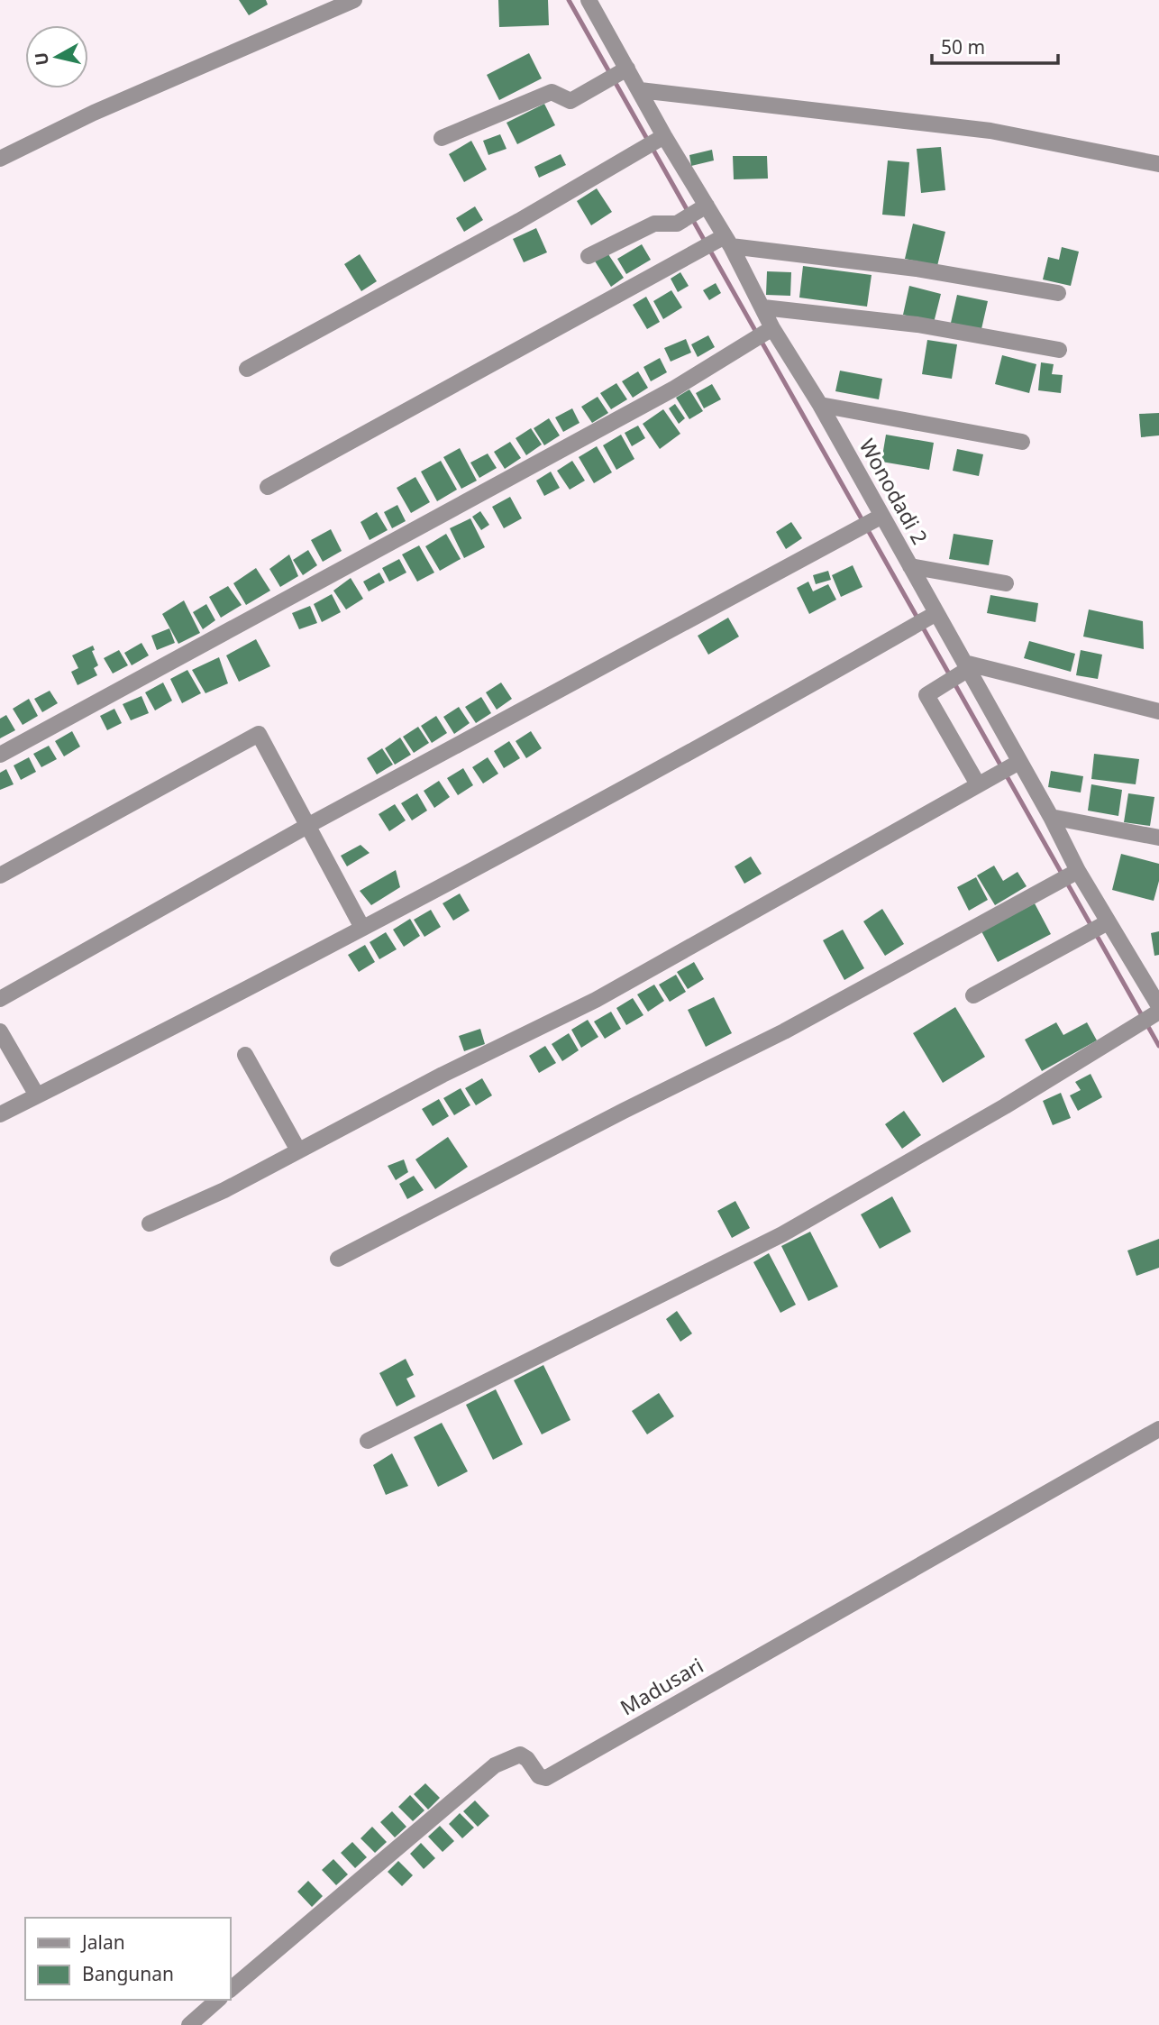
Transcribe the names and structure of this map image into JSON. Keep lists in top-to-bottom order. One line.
{"streets":{"street":["Wonodadi 2","Madusari"]},"legend":["Jalan","Bangunan"],"scale_bar":"50 m","north":"left"}
